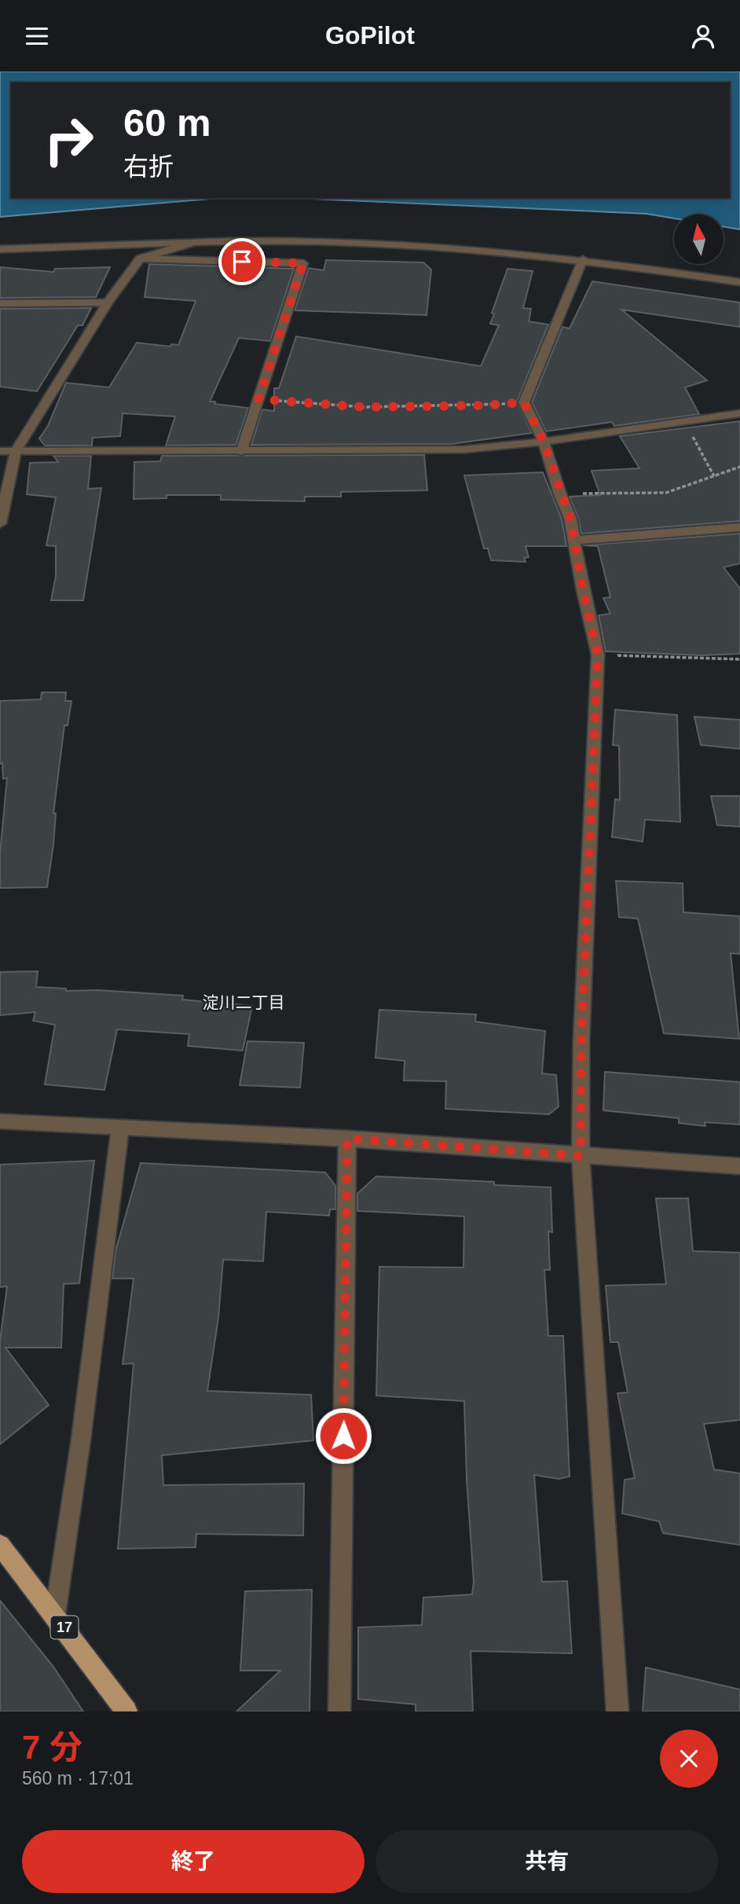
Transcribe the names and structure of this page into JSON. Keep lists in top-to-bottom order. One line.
{"streets":{"main road":["17"]},"districts":["淀川二丁目"],"north":"top","page":{"header":"GoPilot","turn":["60 m","右折"],"heading":["7 分","560 m · 17:01"],"buttons":["終了","共有"]}}
